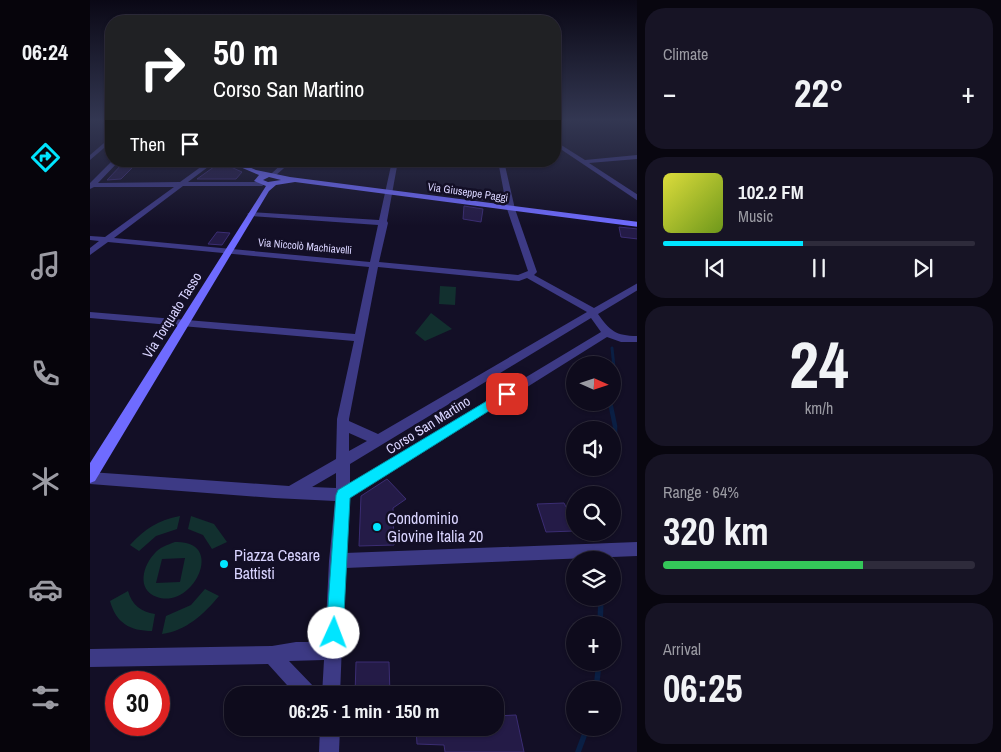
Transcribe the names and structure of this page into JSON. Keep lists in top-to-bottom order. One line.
{"streets":{"main road":["Via Giuseppe Paggi","Via Torquato Tasso"],"street":["Via Niccolò Machiavelli","Corso San Martino"]},"crossings":[["Via Giuseppe Paggi","Via Torquato Tasso"],["Via Niccolò Machiavelli","Via Torquato Tasso"]],"places":["Condominio Giovine Italia 20","Piazza Cesare Battisti"],"north":"right","page":{"tabs":"06:24","tile":["Climate",["24","km/h"],["Range · 64%","320 km"],["Arrival","06:25"]],"turn":["50 m","Corso San Martino"],"heat":["−","22°","+"],"then":"Then","song":["102.2 FM","Music"],"map_buttons":["+","−"],"limit":"30","trip":"06:25 · 1 min · 150 m"}}
